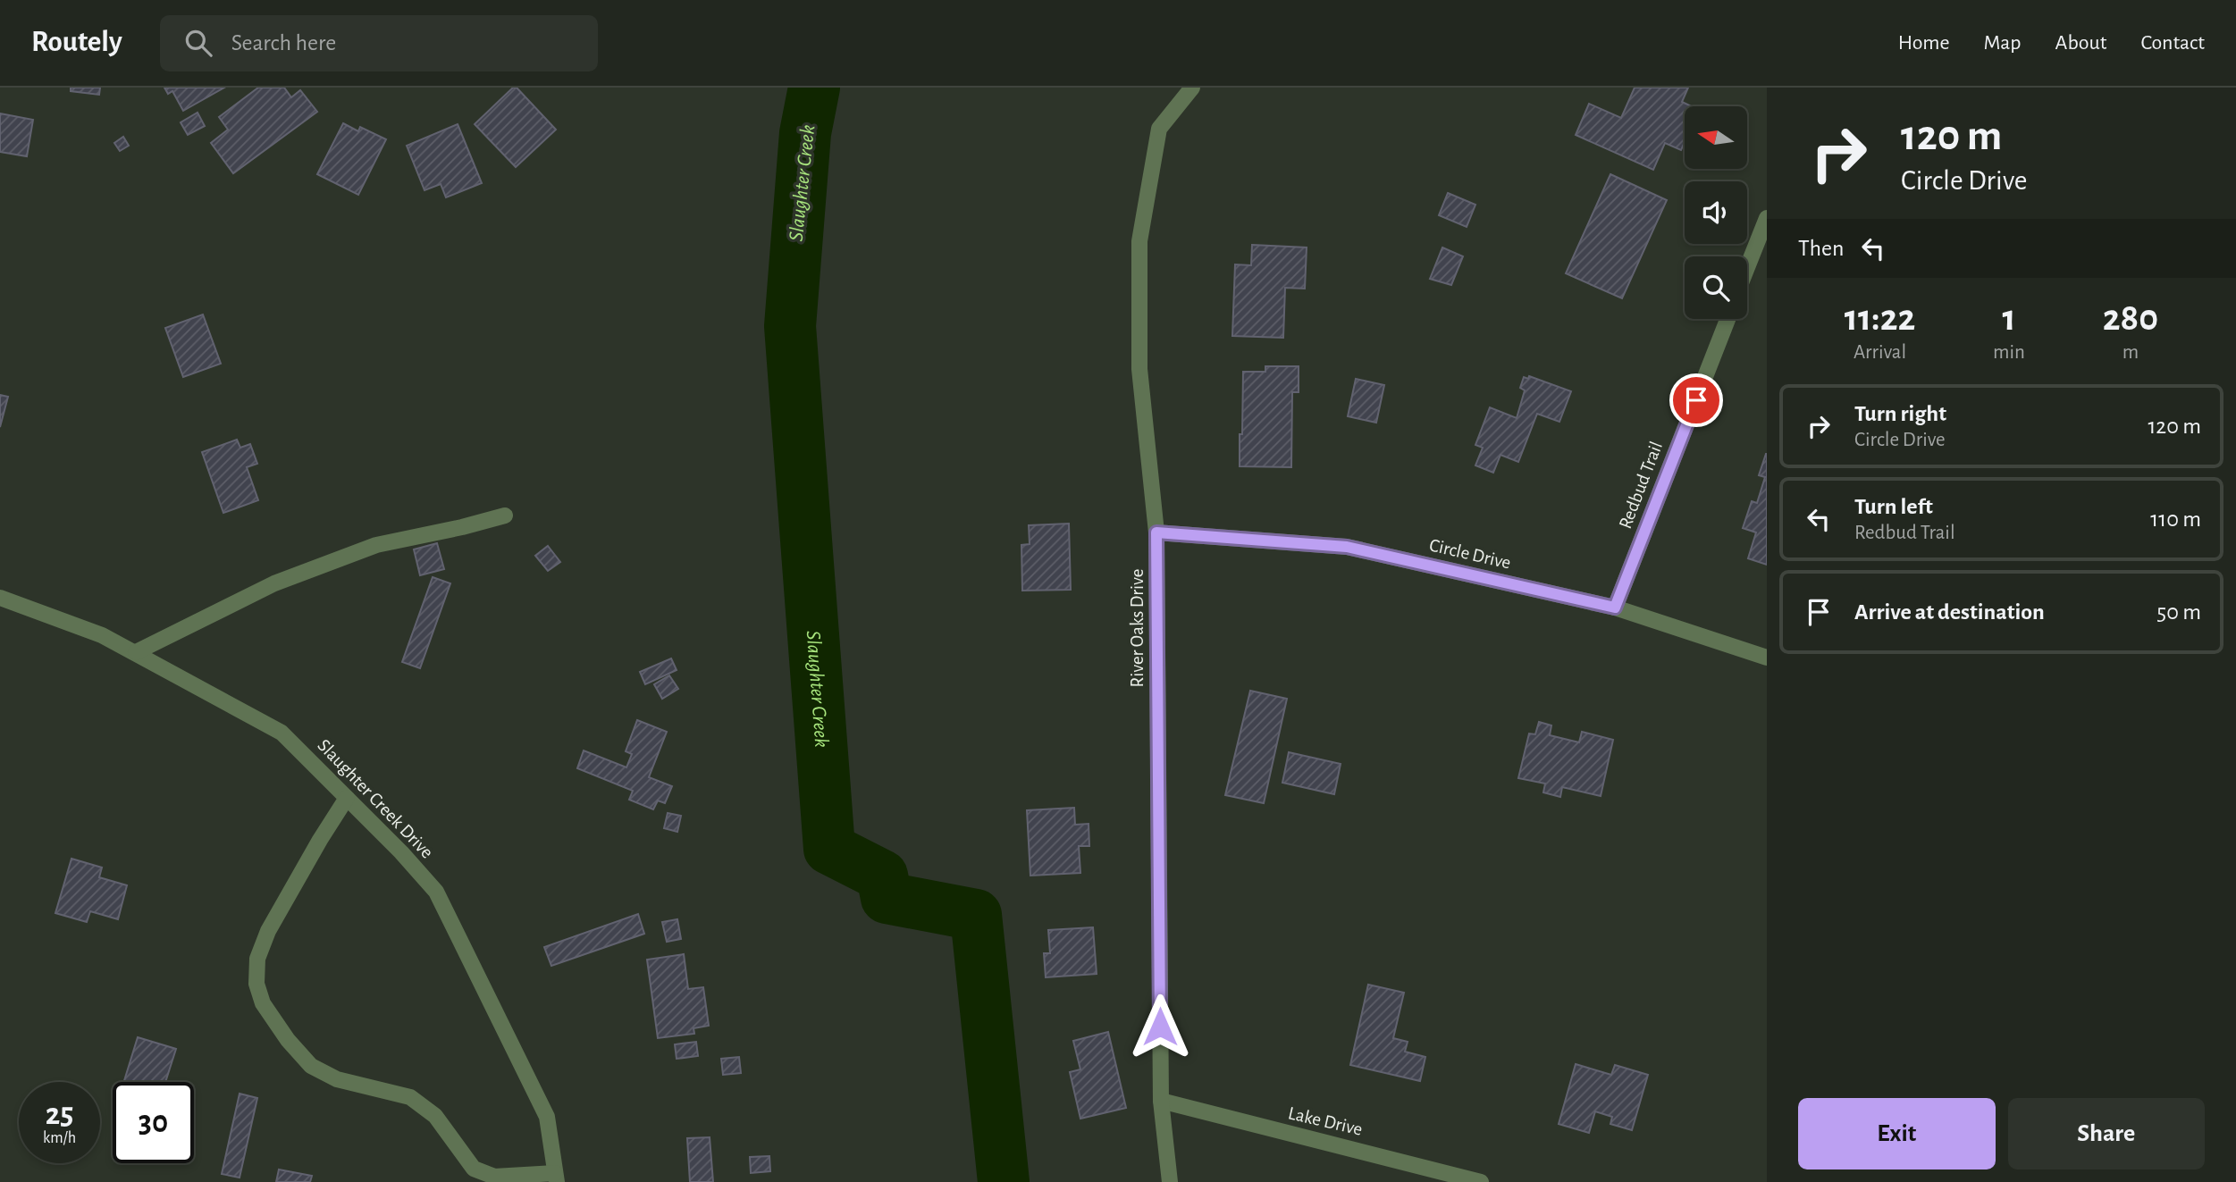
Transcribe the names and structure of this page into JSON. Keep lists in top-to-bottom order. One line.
{"streets":{"street":["Redbud Trail","Circle Drive","River Oaks Drive","Slaughter Creek Drive","Lake Drive"]},"crossings":[["Redbud Trail","Circle Drive"],["Circle Drive","River Oaks Drive"],["River Oaks Drive","Lake Drive"]],"water":["Slaughter Creek"],"north":"left","page":{"header":"Routely","search":"Search here","nav":["Home","Map","About","Contact"],"turn":["120 m","Circle Drive"],"then":"Then","eta":["11:22","Arrival","1","min","280","m"],"list":[{"name":"Turn right","note":"Circle Drive","value":"120 m"},{"name":"Turn left","note":"Redbud Trail","value":"110 m"},{"name":"Arrive at destination","value":"50 m"}],"speed":"25 km/h","limit":"30","buttons":["Exit","Share"]}}
